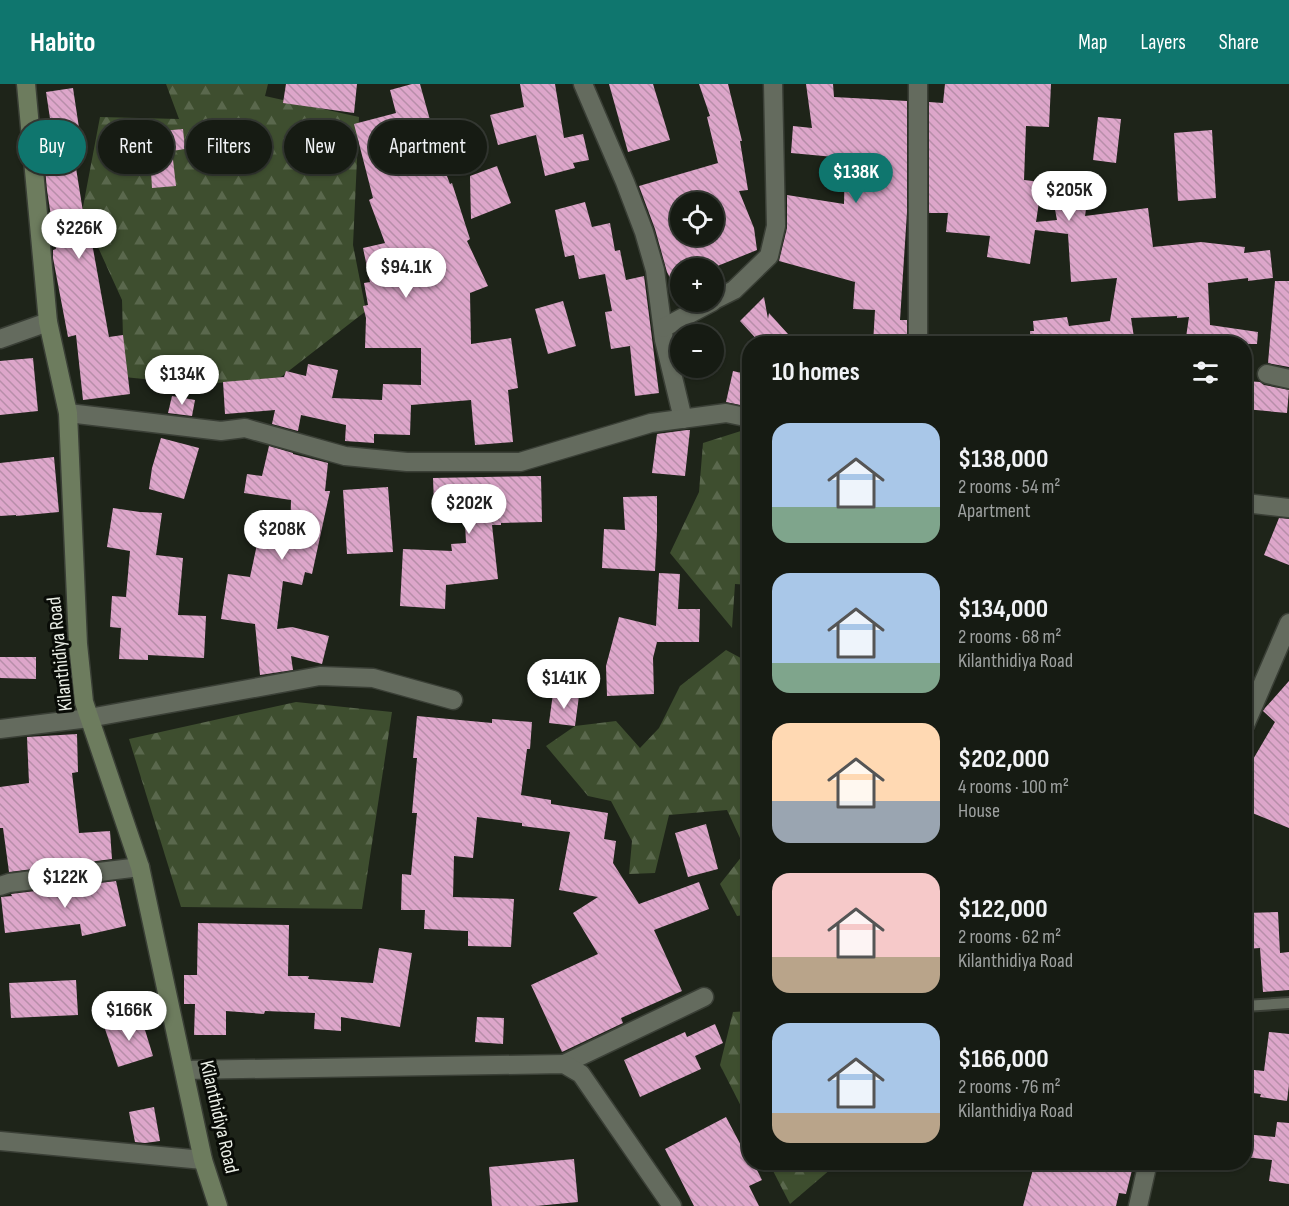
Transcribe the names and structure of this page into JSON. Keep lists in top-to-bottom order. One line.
{"streets":{"street":["Kilanthidiya Road"]},"page":{"header":"Habito","nav":["Map","Layers","Share"],"chip":["Buy","Rent","Filters","New","Apartment"],"price":["$138K","$205K","$226K","$94.1K","$134K","$202K","$208K","$141K","$122K","$166K"],"map_buttons":["+","−"],"heading":"10 homes","list":[{"name":"$138,000","note":"2 rooms · 54 m² · Apartment"},{"name":"$134,000","note":"2 rooms · 68 m² · Kilanthidiya Road"},{"name":"$202,000","note":"4 rooms · 100 m² · House"},{"name":"$122,000","note":"2 rooms · 62 m² · Kilanthidiya Road"},{"name":"$166,000","note":"2 rooms · 76 m² · Kilanthidiya Road"}]}}
